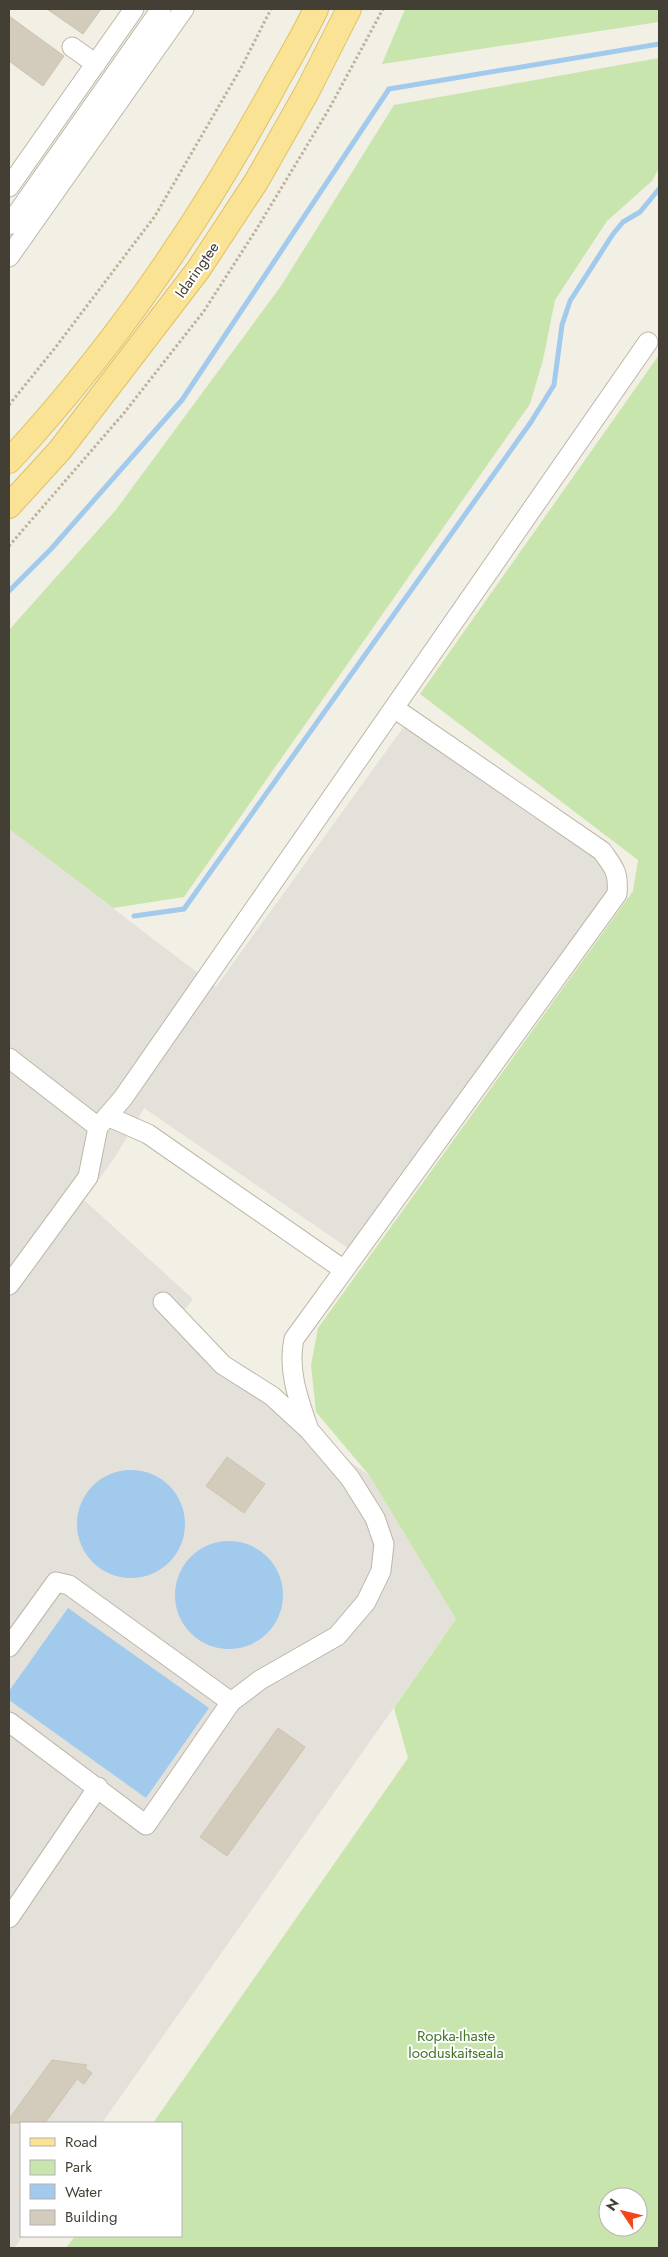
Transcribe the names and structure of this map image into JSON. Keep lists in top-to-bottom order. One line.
{"streets":{"main road":["Idaringtee"]},"parks":["Ropka-Ihaste looduskaitseala"],"legend":["Road","Park","Water","Building"],"north":"top left"}
